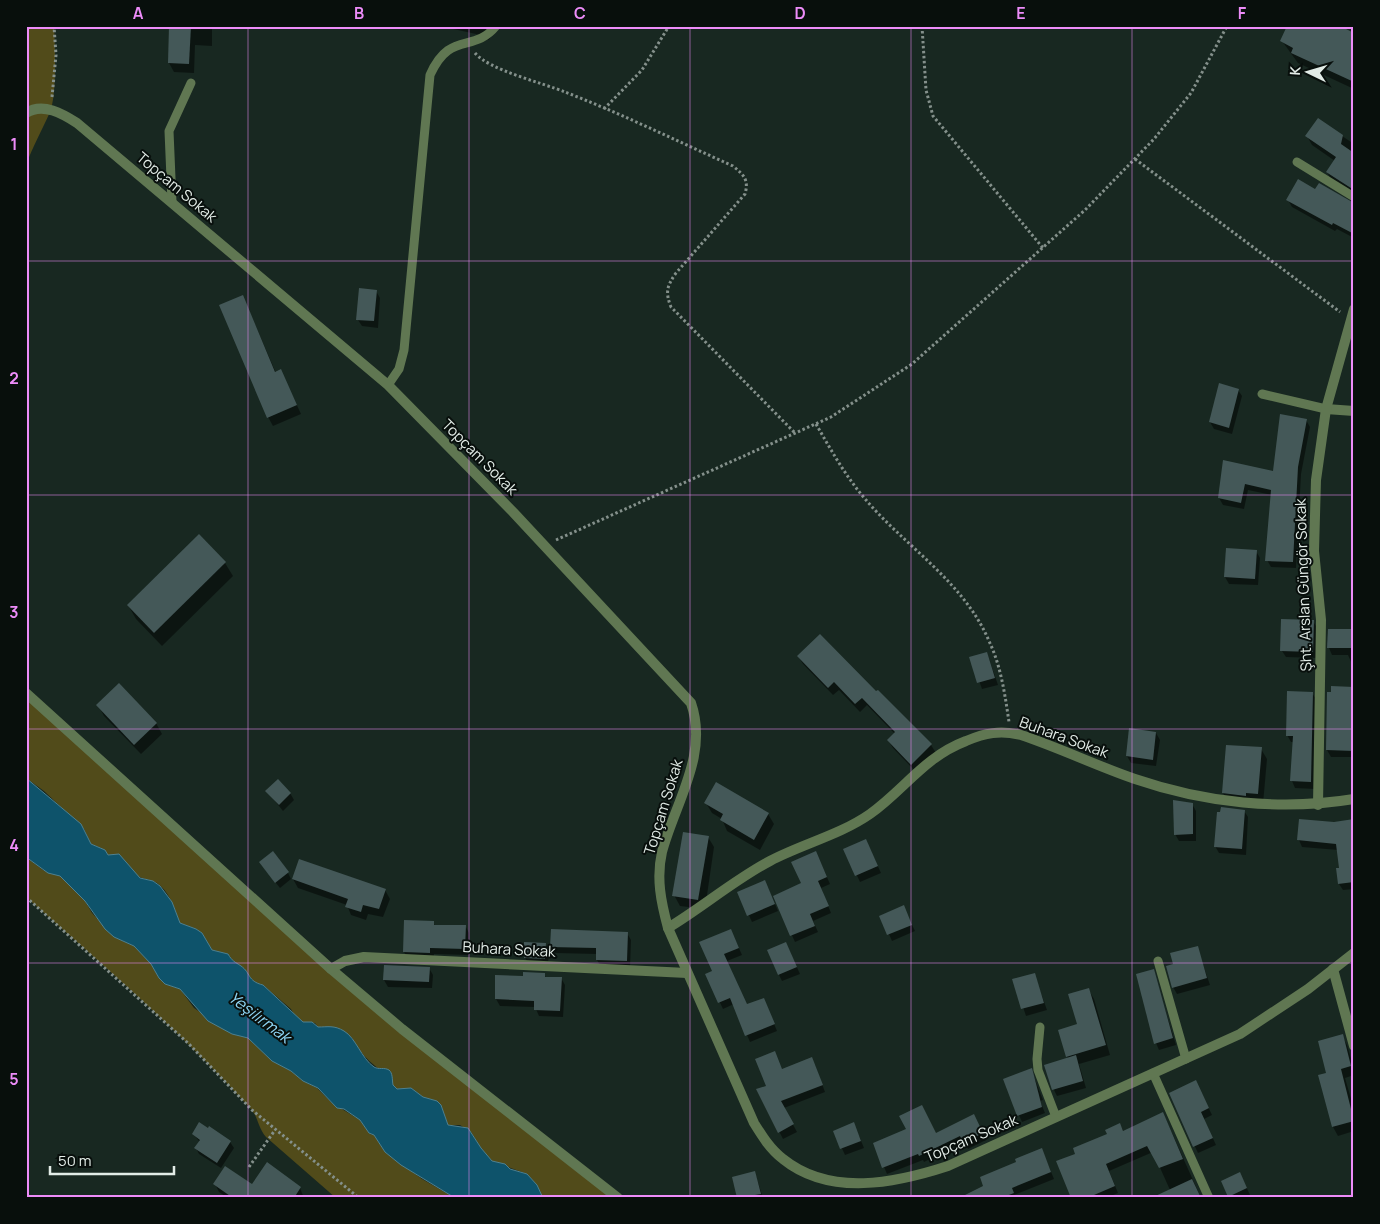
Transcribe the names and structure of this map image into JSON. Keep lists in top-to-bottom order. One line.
{"streets":{"street":["Topçam Sokak","Şht. Arslan Güngör Sokak","Buhara Sokak"]},"crossings":[["Topçam Sokak","Buhara Sokak"],["Şht. Arslan Güngör Sokak","Buhara Sokak"]],"water":["Yeşilırmak"],"scale_bar":"50 m","north":"left","grid":{"columns":["A","B","C","D","E","F"],"rows":["1","2","3","4","5"]}}
